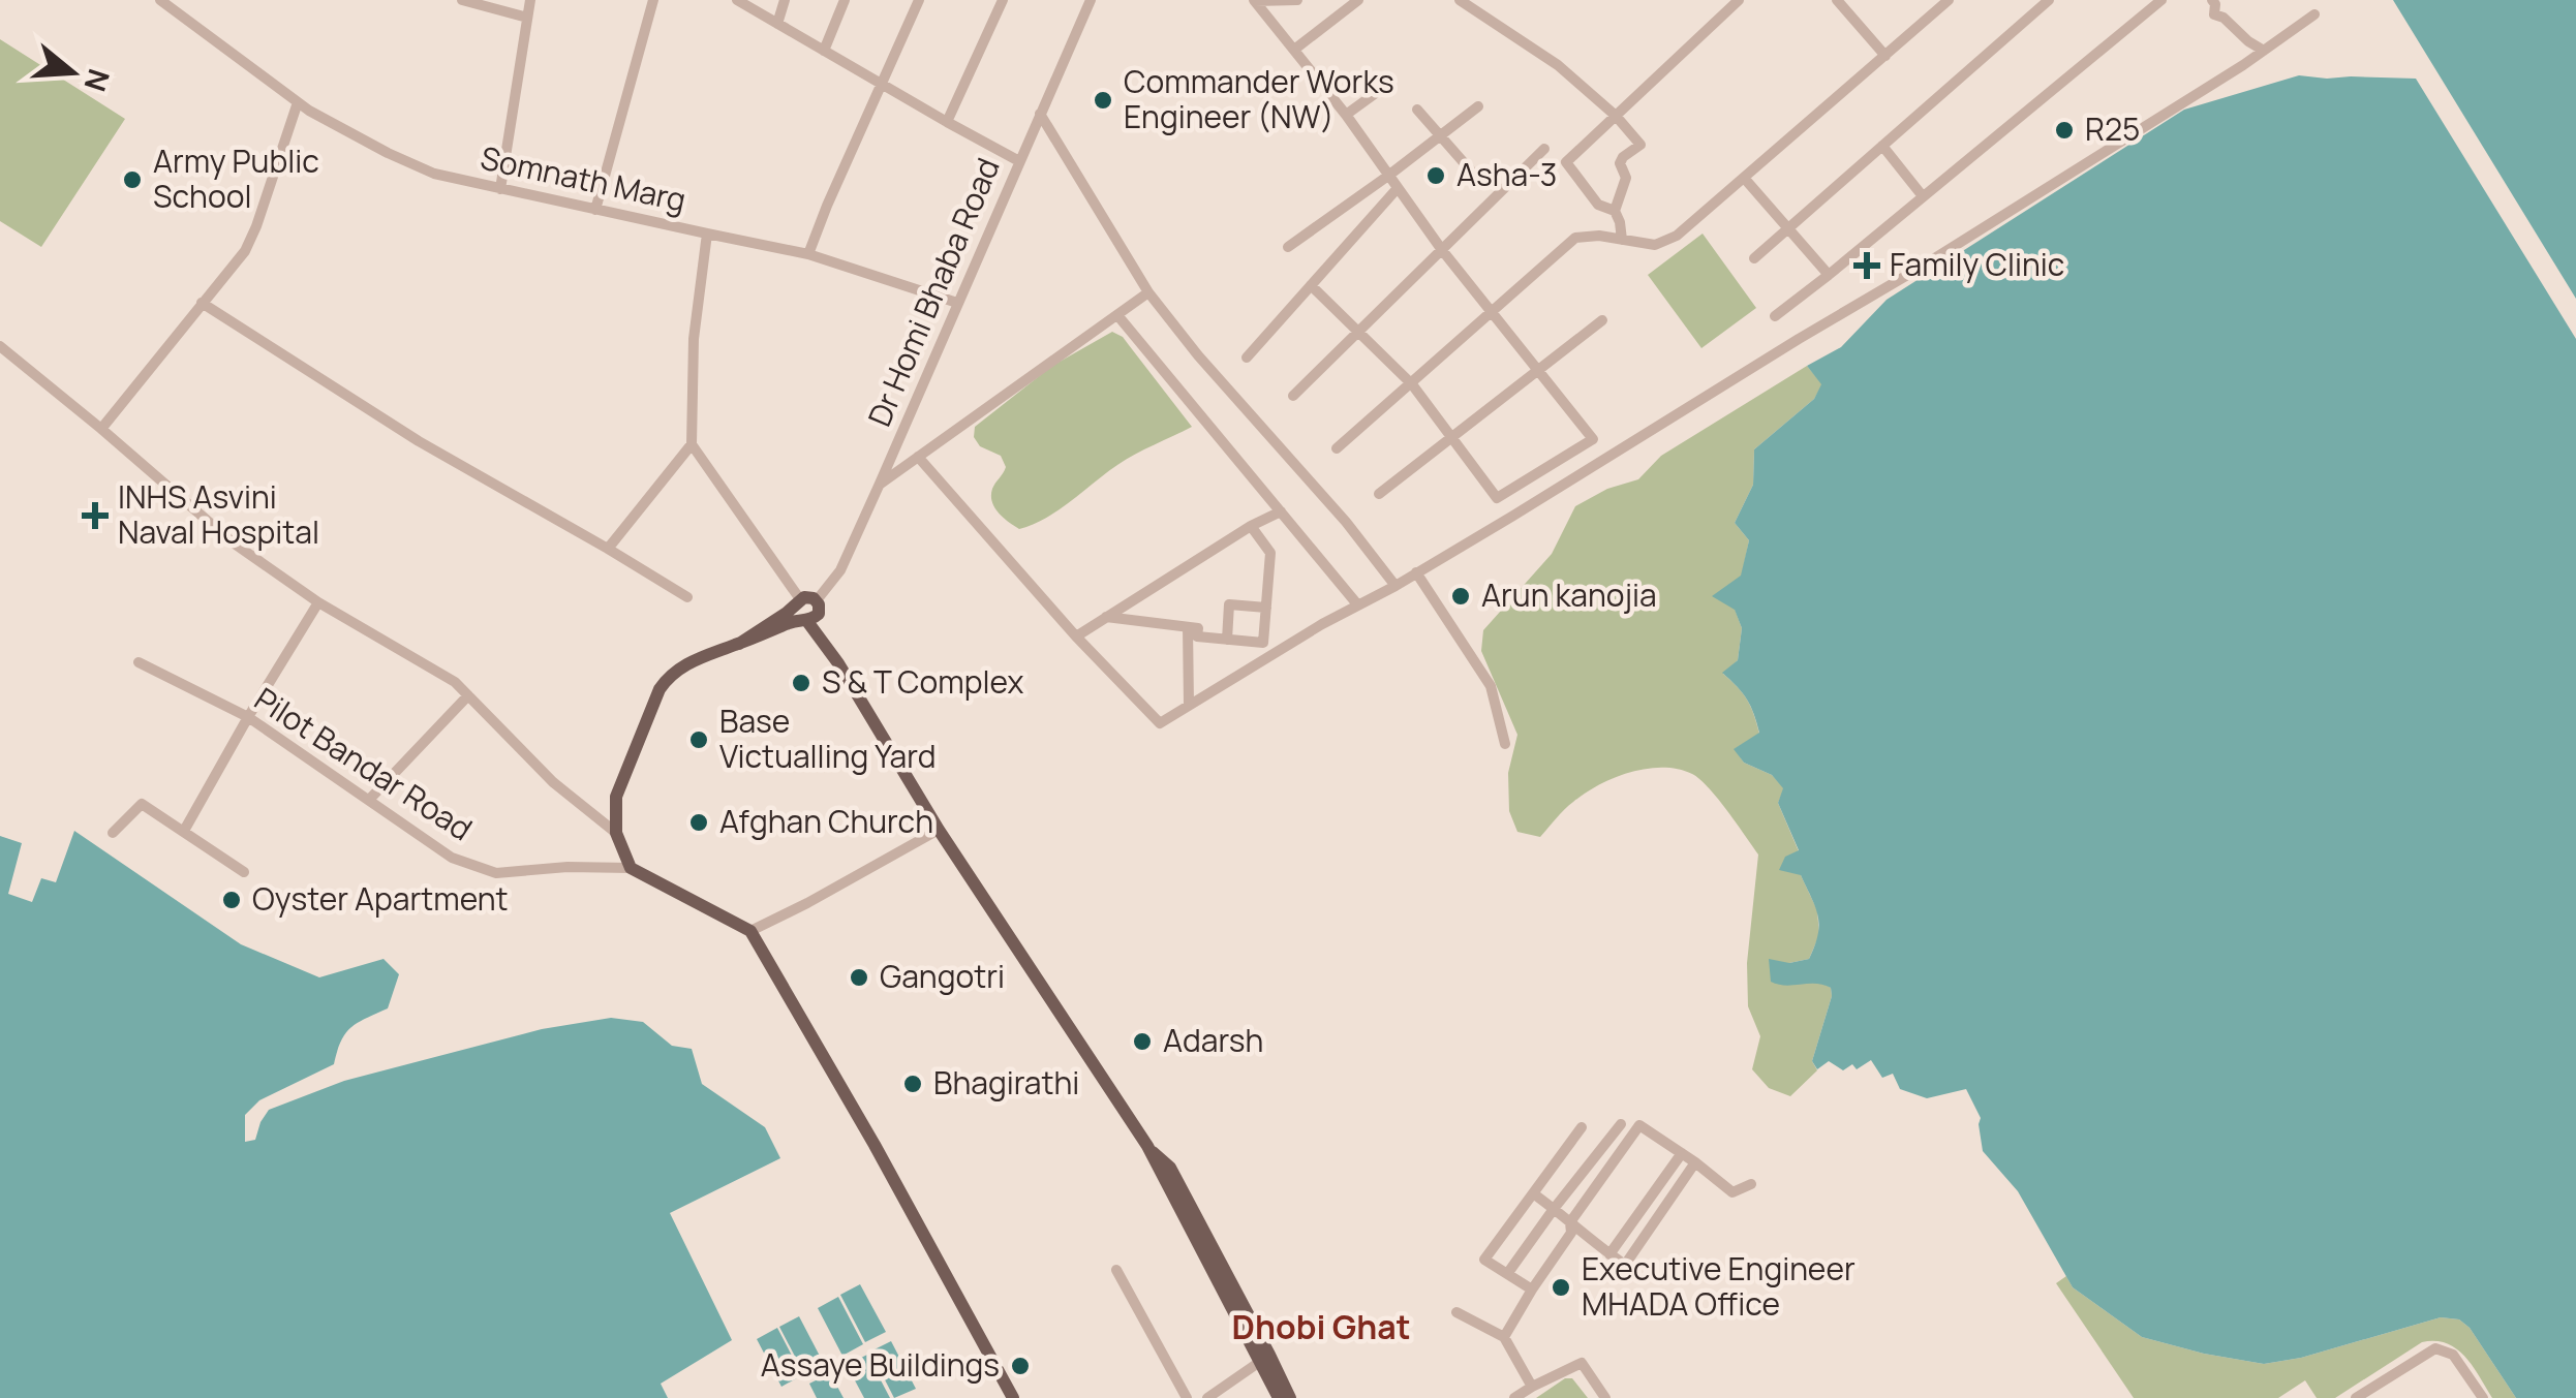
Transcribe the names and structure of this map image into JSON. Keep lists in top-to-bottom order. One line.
{"streets":{"street":["Somnath Marg","Dr Homi Bhaba Road","Pilot Bandar Road"]},"districts":["Dhobi Ghat"],"places":{"other":["Commander Works Engineer (NW)","R25","Asha-3","Army Public School","Arun kanojia","S & T Complex","Base Victualling Yard","Afghan Church","Oyster Apartment","Gangotri","Adarsh","Bhagirathi","Executive Engineer MHADA Office","Assaye Buildings"],"health":["Family Clinic","INHS Asvini Naval Hospital"]},"north":"right"}
